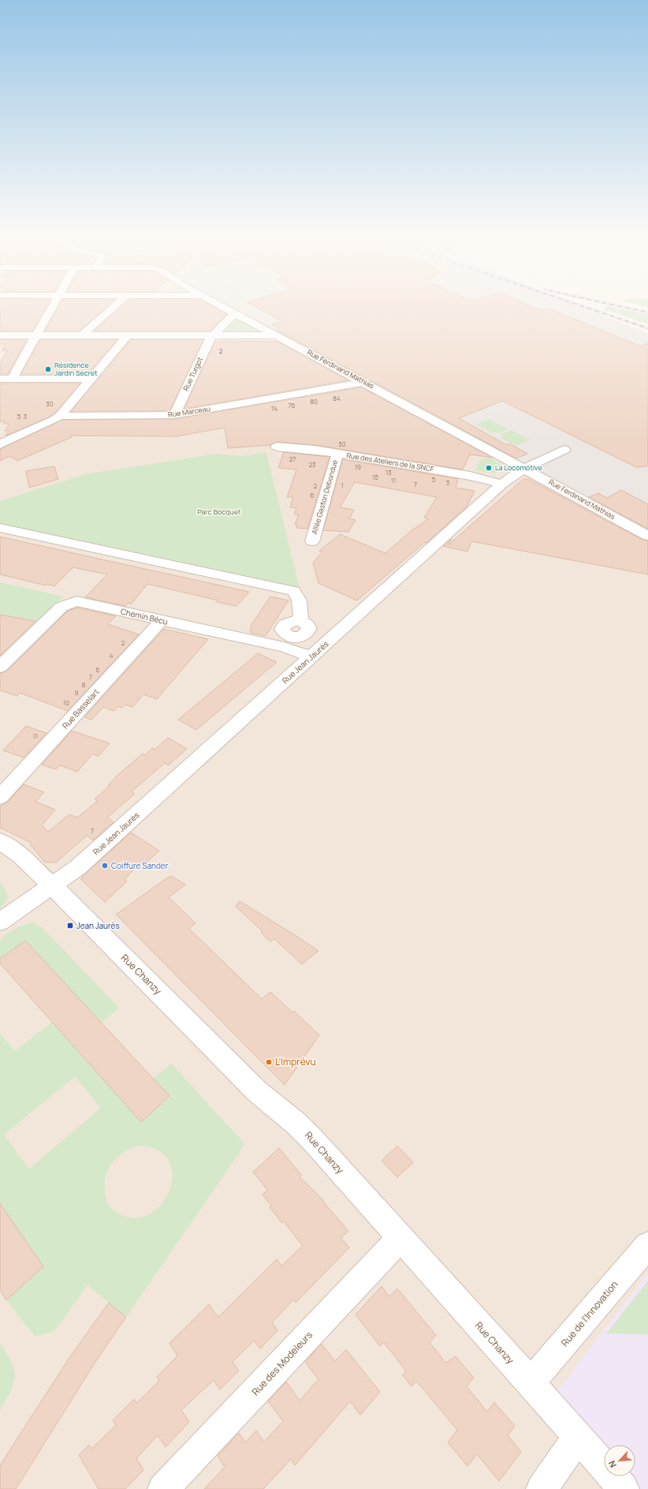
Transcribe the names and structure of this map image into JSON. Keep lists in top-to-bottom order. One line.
{"streets":{"street":["Rue Ferdinand Mathias","Rue Turgot","Rue Marceau","Rue des Ateliers de la SNCF","Allée Gaston Debondue","Chemin Bécu","Rue Jean Jaurès","Rue Basselart","Rue Chanzy","Rue de l'Innovation","Rue des Modeleurs"]},"crossings":[["Rue Ferdinand Mathias","Rue Turgot"],["Rue Ferdinand Mathias","Rue Marceau"],["Rue Ferdinand Mathias","Rue Jean Jaurès"],["Rue Turgot","Rue Marceau"],["Rue des Ateliers de la SNCF","Allée Gaston Debondue"],["Rue des Ateliers de la SNCF","Rue Jean Jaurès"],["Chemin Bécu","Rue Jean Jaurès"],["Chemin Bécu","Rue Basselart"],["Rue Jean Jaurès","Rue Chanzy"],["Rue Chanzy","Rue de l'Innovation"],["Rue Chanzy","Rue des Modeleurs"]],"parks":["Parc Bocquet"],"places":{"other":["Résidence Jardin Secret","La Locomotive","Coiffure Sander","L'Imprévu"],"transit":["Jean Jaurès"]},"house_numbers":["2","84","80","30","76","74","5","3","30","27","23","19","13","15","5","11","3","7","1","2","6","2","4","6","7","8","9","10","11","7"],"north":"bottom left"}
